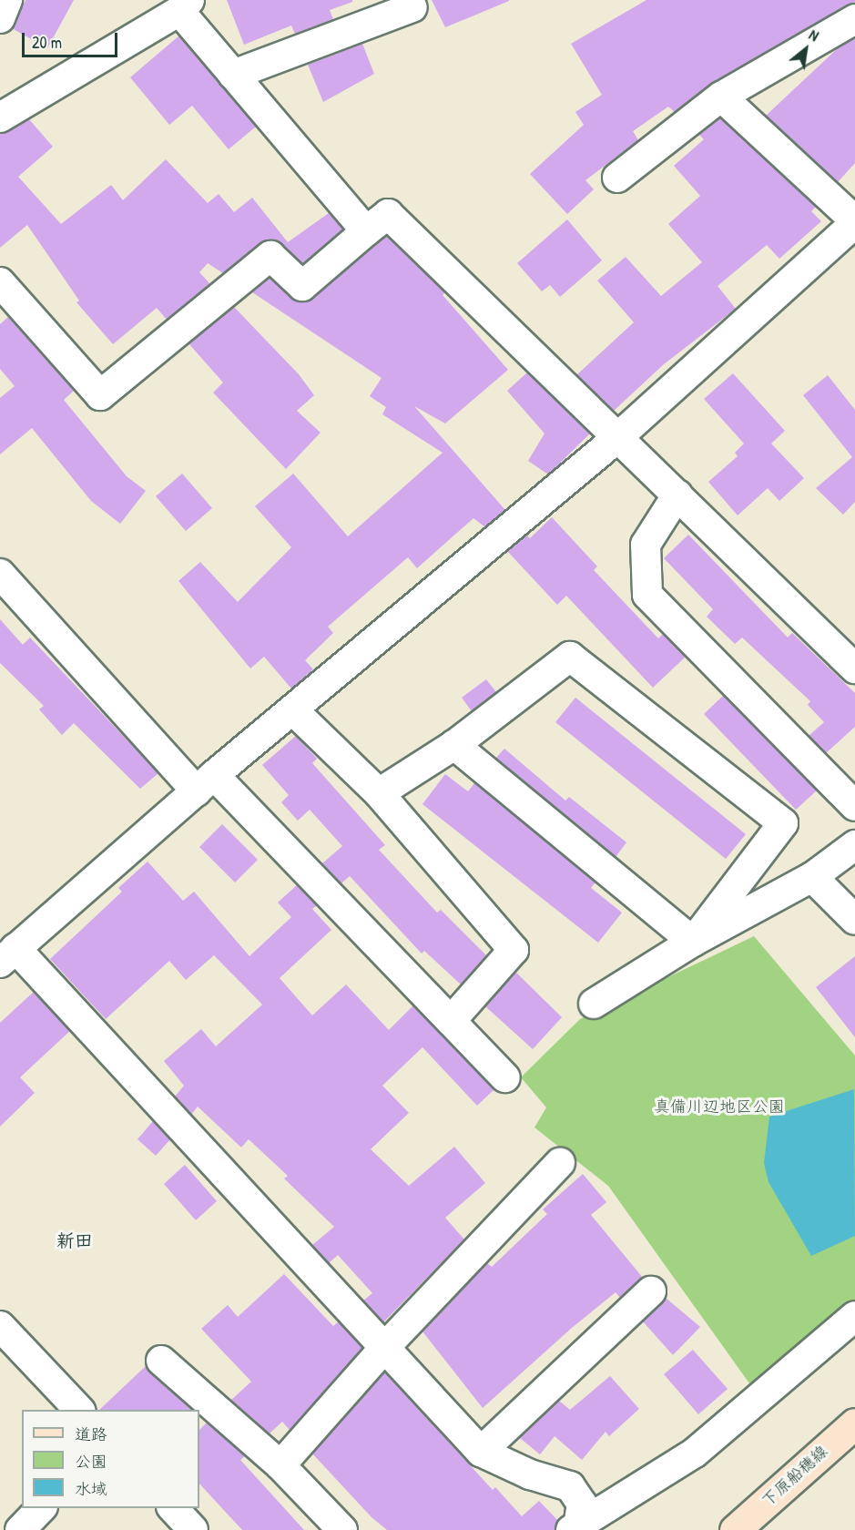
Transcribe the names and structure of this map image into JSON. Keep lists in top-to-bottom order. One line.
{"streets":{"main road":["下原船穂線"]},"districts":["新田"],"parks":["真備川辺地区公園"],"legend":["道路","公園","水域"],"scale_bar":"20 m","north":"top right"}
